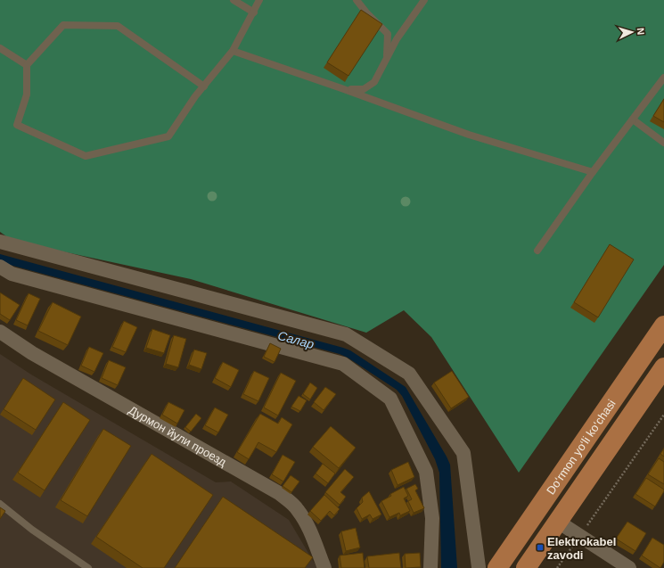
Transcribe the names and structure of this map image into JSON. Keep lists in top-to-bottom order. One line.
{"streets":{"main road":["Do‘rmon yo‘li ko‘chasi"],"street":["Дурмон йули проезд"]},"water":["Салар"],"places":{"transit":["Elektrokabel zavodi"]},"north":"right"}
